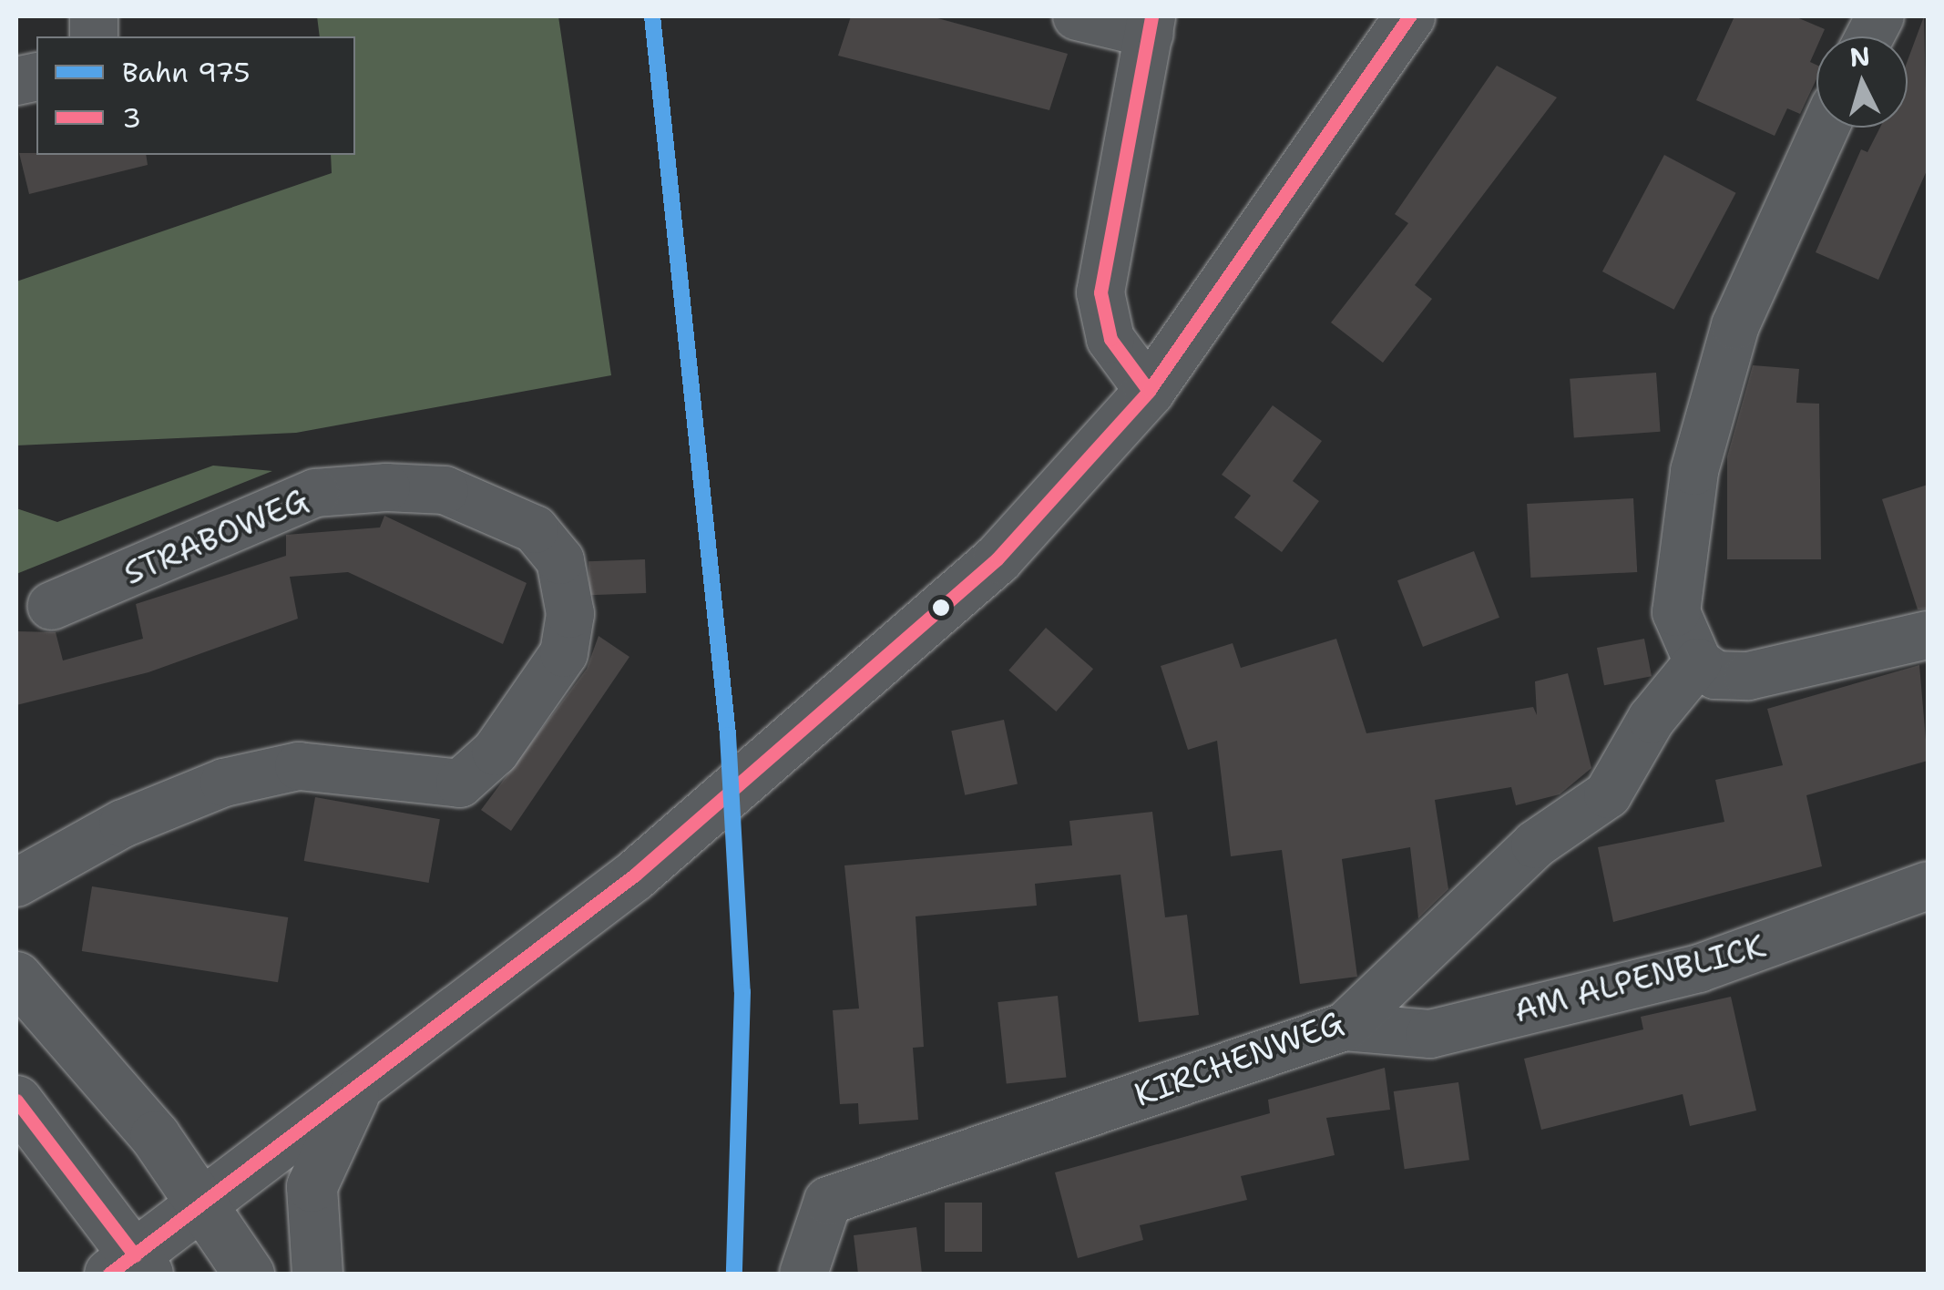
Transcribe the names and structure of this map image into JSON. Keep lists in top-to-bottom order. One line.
{"streets":{"street":["STRABOWEG","AM ALPENBLICK","KIRCHENWEG"]},"crossings":[["AM ALPENBLICK","KIRCHENWEG"]],"lines":["rail line 975","transit line 3"],"legend":["Bahn 975","3"],"north":"top"}
